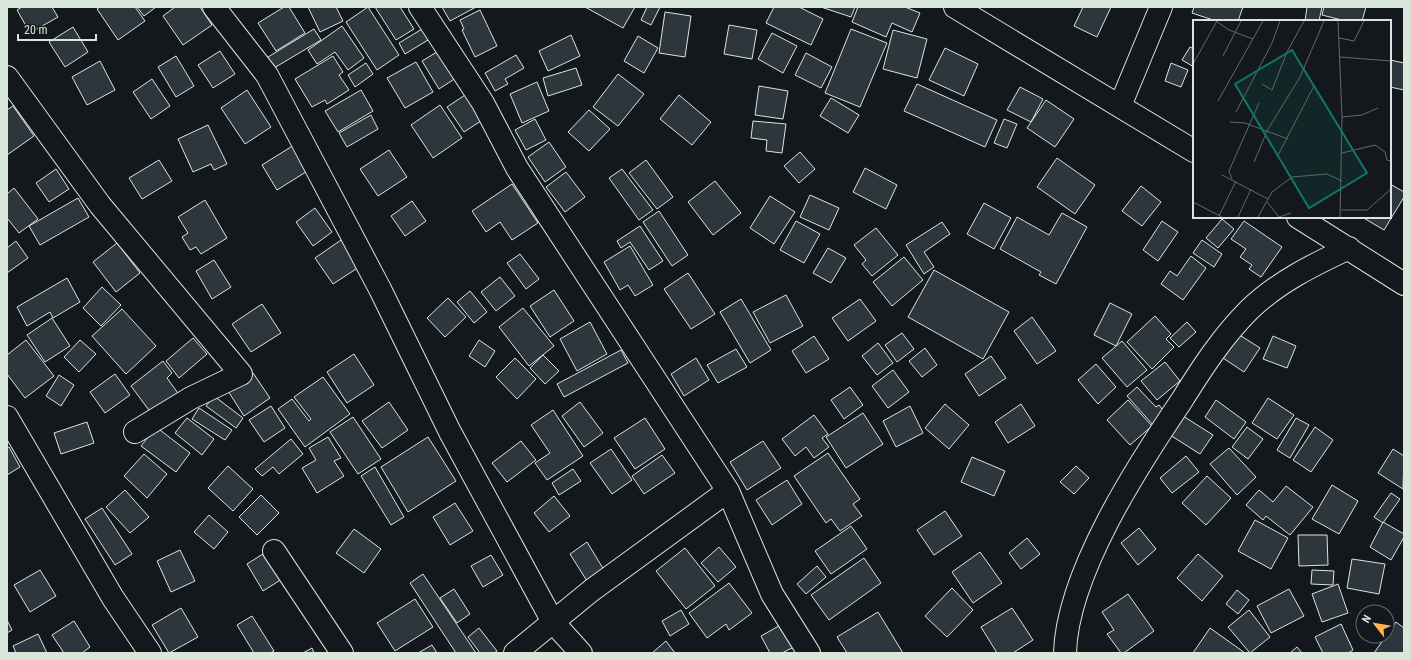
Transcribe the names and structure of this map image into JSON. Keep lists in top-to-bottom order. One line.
{"scale_bar":"20 m","north":"top left"}
